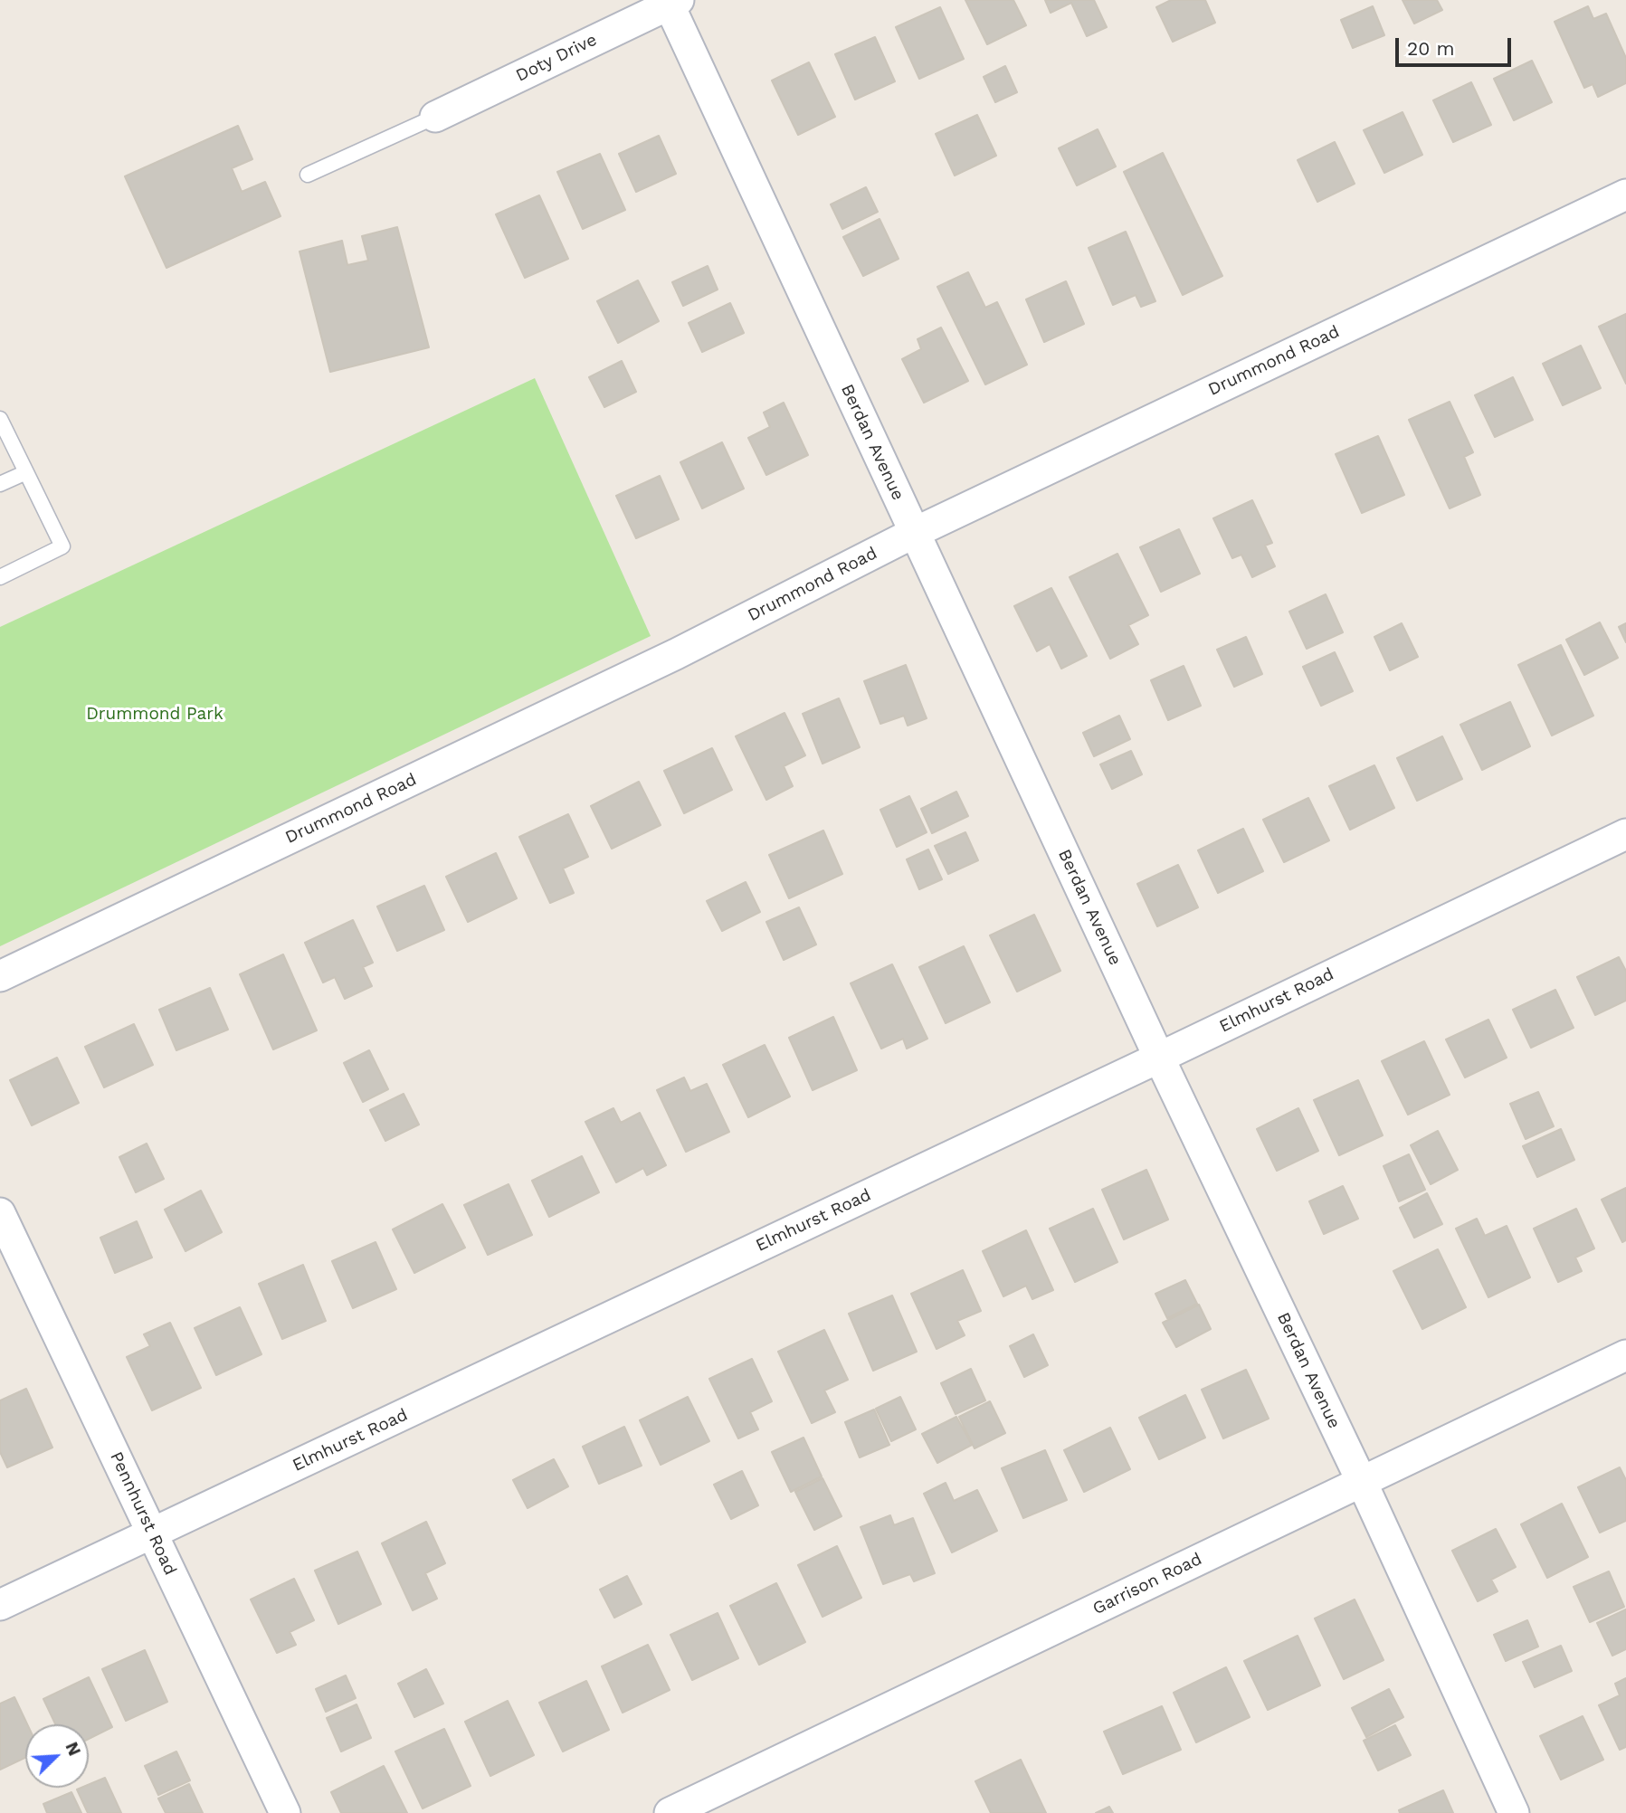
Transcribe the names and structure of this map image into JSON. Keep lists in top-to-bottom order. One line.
{"streets":{"street":["Doty Drive","Drummond Road","Berdan Avenue","Elmhurst Road","Pennhurst Road","Garrison Road"]},"crossings":[["Doty Drive","Berdan Avenue"],["Drummond Road","Berdan Avenue"],["Berdan Avenue","Elmhurst Road"],["Berdan Avenue","Garrison Road"],["Elmhurst Road","Pennhurst Road"]],"parks":["Drummond Park"],"scale_bar":"20 m","north":"top right"}
